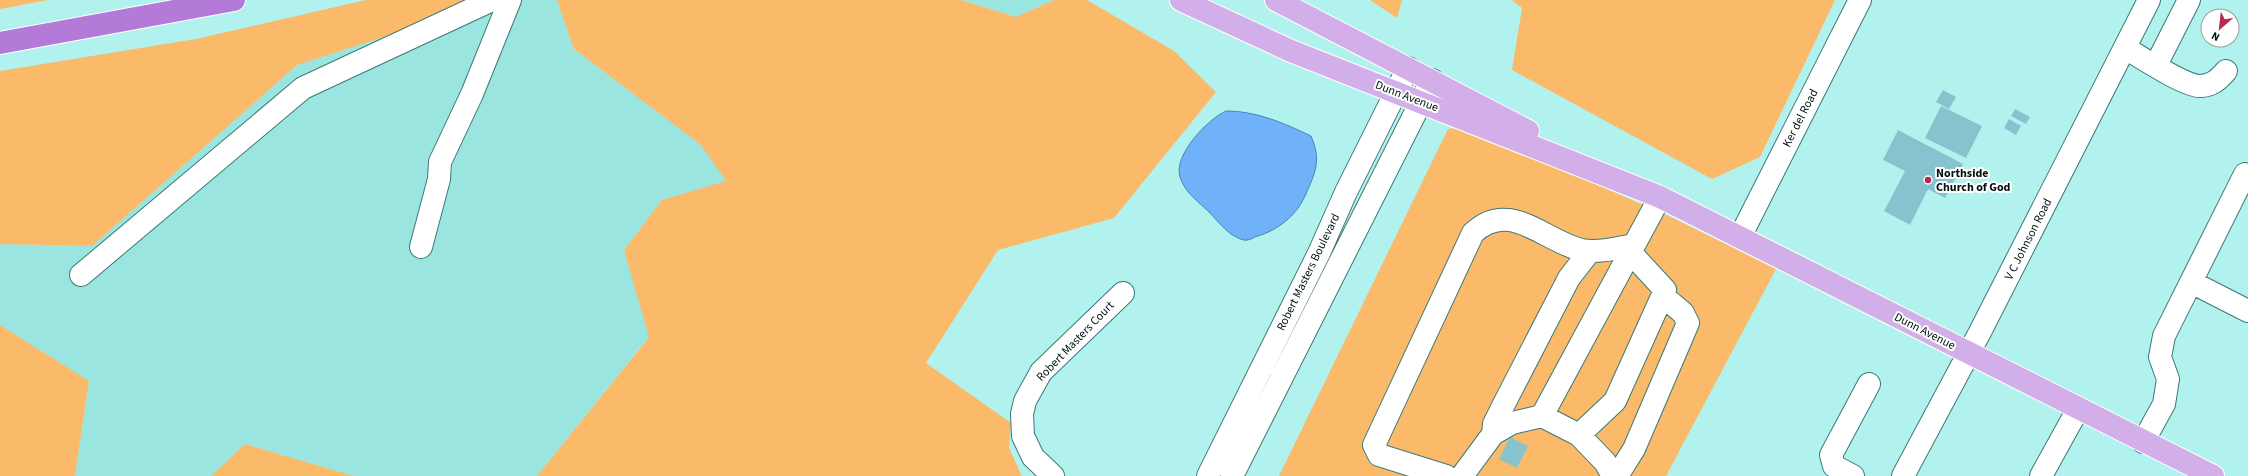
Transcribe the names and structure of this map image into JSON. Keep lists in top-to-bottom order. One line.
{"streets":{"main road":["Dunn Avenue"],"street":["Ker del Road","V C Johnson Road","Robert Masters Boulevard","Robert Masters Court"]},"crossings":[["Dunn Avenue","Ker del Road"],["Dunn Avenue","V C Johnson Road"],["Dunn Avenue","Robert Masters Boulevard"]],"places":["Northside Church of God"],"north":"bottom left"}
